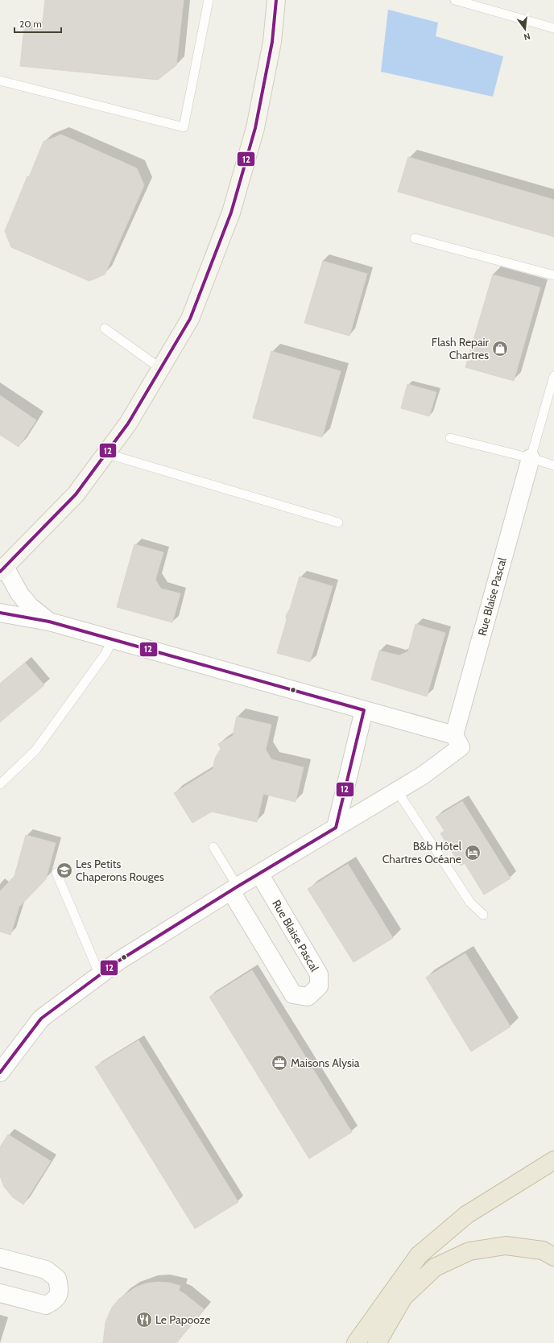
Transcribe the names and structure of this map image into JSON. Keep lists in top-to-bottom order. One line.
{"streets":{"street":["Rue Blaise Pascal"]},"places":{"shop":["Flash Repair Chartres"],"hotel":["B&b Hôtel Chartres Océane"],"school or university":["Les Petits Chaperons Rouges"],"office":["Maisons Alysia"],"restaurant":["Le Papooze"]},"lines":["transit line 12"],"scale_bar":"20 m","north":"bottom"}
